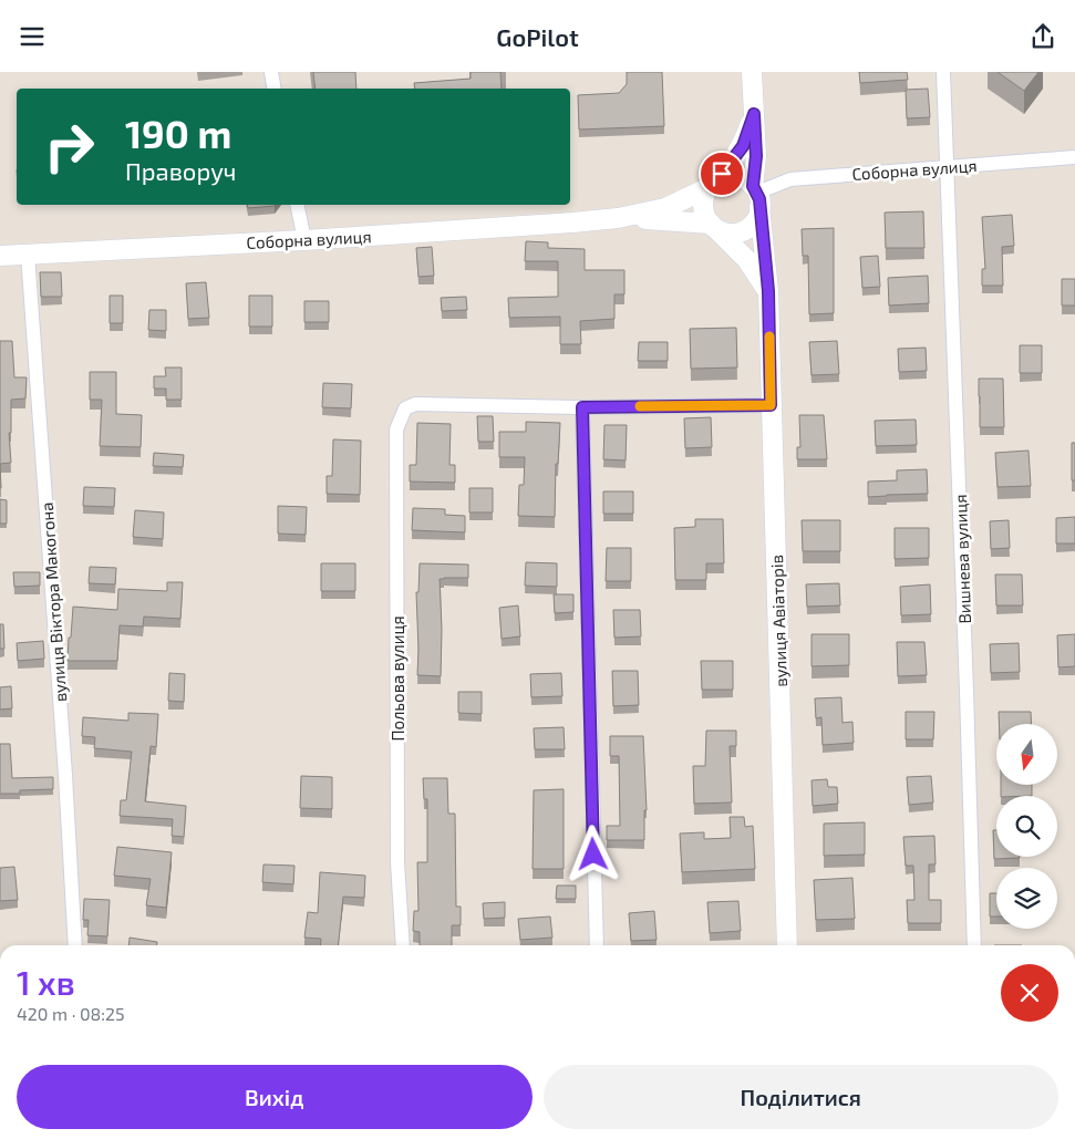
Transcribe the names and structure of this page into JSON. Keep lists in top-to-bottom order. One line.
{"streets":{"main road":["Соборна вулиця","вулиця Авіаторів"],"street":["Вишнева вулиця","вулиця Віктора Макогона","Польова вулиця"]},"crossings":[["Соборна вулиця","Вишнева вулиця"],["Соборна вулиця","вулиця Віктора Макогона"],["Соборна вулиця","вулиця Авіаторів"]],"north":"bottom","page":{"header":"GoPilot","turn":["190 m","Праворуч"],"heading":["1 хв","420 m · 08:25"],"buttons":["Вихід","Поділитися"]}}
